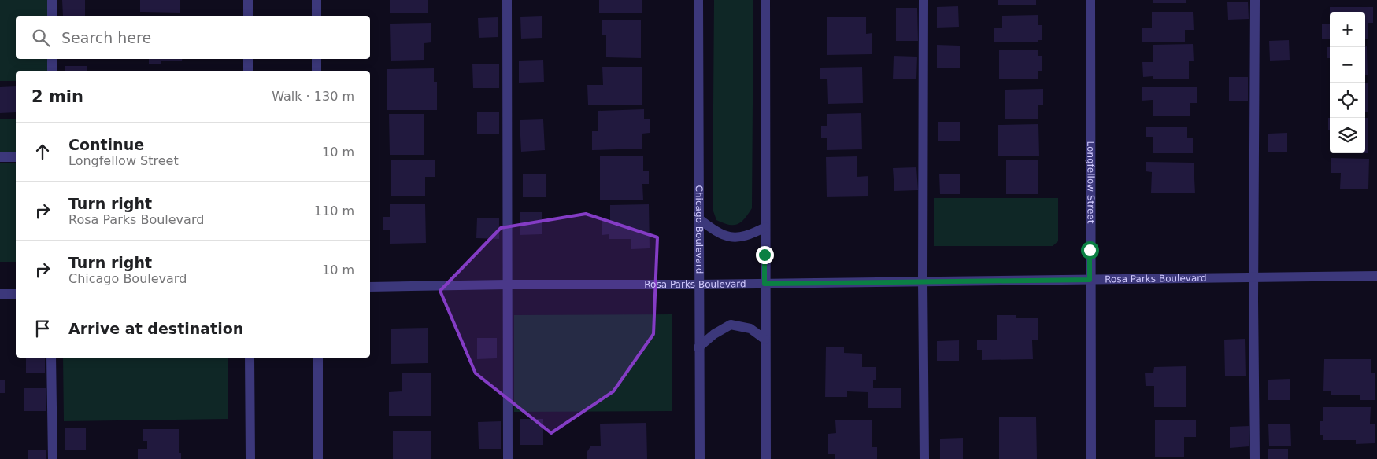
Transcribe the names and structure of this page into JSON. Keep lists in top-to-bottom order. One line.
{"streets":{"street":["Longfellow Street","Chicago Boulevard","Rosa Parks Boulevard"]},"crossings":[["Longfellow Street","Rosa Parks Boulevard"],["Chicago Boulevard","Rosa Parks Boulevard"]],"page":{"map_buttons":["+","−"],"search":"Search here","heading":["2 min","Walk · 130 m"],"list":[["Continue","Longfellow Street","10 m"],["Turn right","Rosa Parks Boulevard","110 m"],["Turn right","Chicago Boulevard","10 m"],"Arrive at destination"]}}
